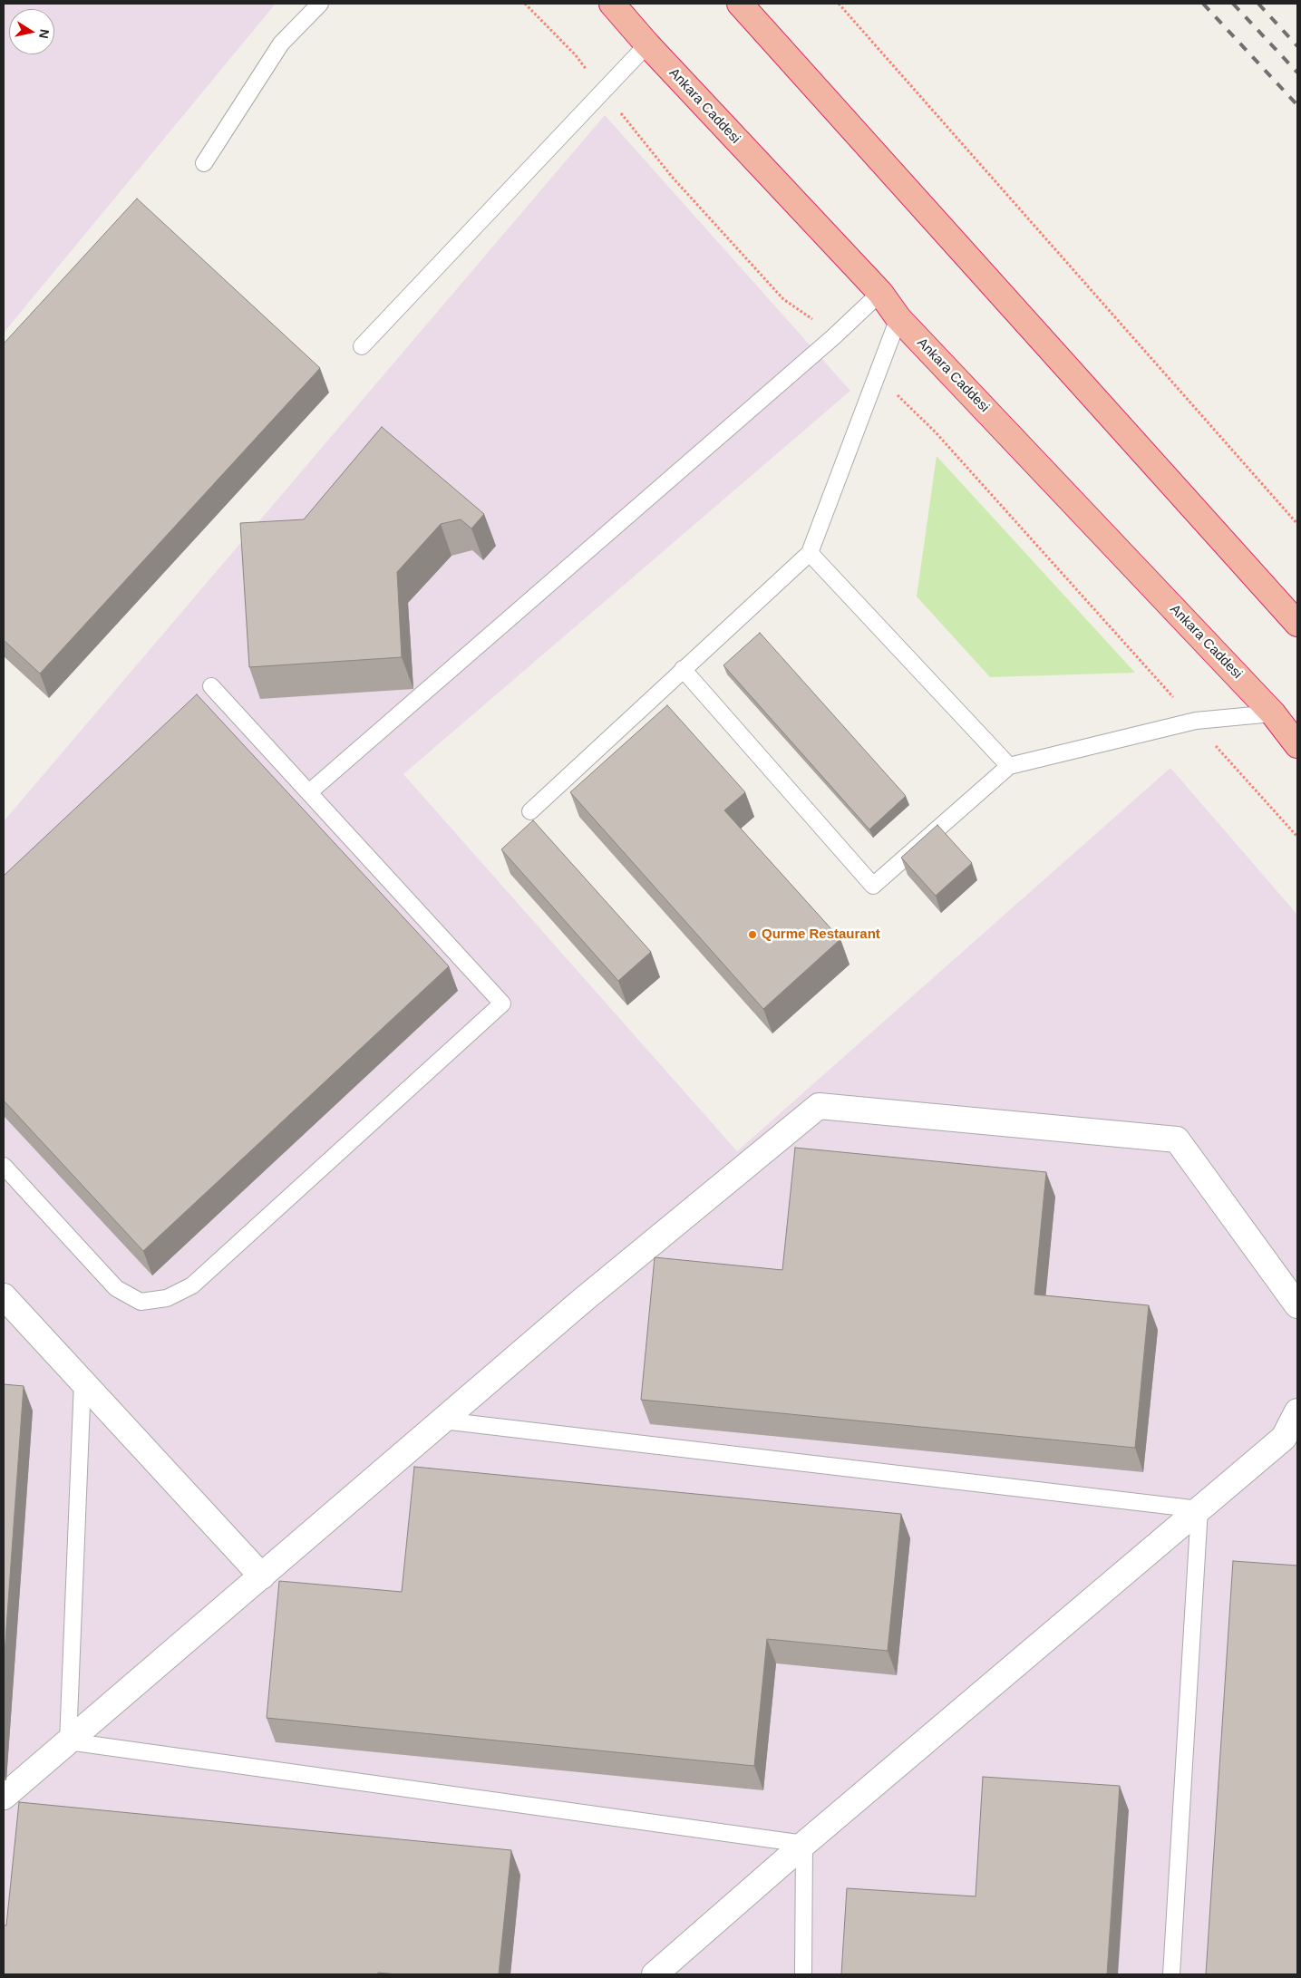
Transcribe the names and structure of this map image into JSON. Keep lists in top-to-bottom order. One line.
{"streets":{"highway":["Ankara Caddesi"]},"places":["Qurme Restaurant"],"north":"right"}
